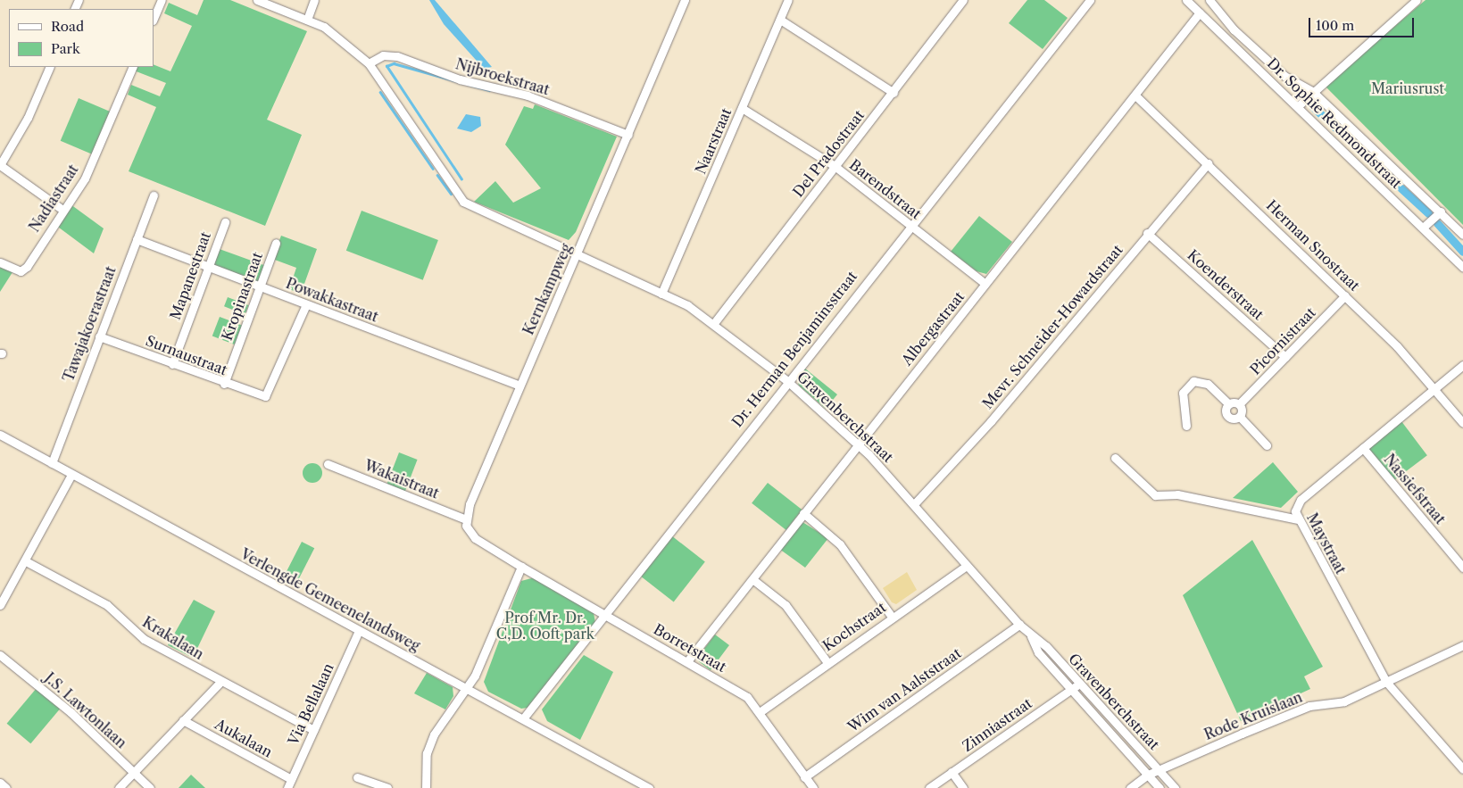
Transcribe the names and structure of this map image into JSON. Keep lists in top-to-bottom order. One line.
{"streets":{"street":["Nijbroekstraat","Dr. Sophie Redmondstraat","Naarstraat","Del Pradostraat","Barendstraat","Nadiastraat","Herman Snostraat","Mapanestraat","Koenderstraat","Kernkampweg","Kropinastraat","Powakkastraat","Tawajakoerastraat","Mevr. Schneider-Howardstraat","Albergastraat","Picornistraat","Dr. Herman Benjaminsstraat","Surnaustraat","Gravenberchstraat","Wakaistraat","Nassiefstraat","Maystraat","Verlengde Gemeenelandsweg","Kochstraat","Krakalaan","Borretstraat","Wim van Aalststraat","Via Bellalaan","J.S. Lawtonlaan","Rode Kruislaan","Zinniastraat","Aukalaan"]},"crossings":[["Nijbroekstraat","Kernkampweg"],["Nijbroekstraat","Gravenberchstraat"],["Dr. Sophie Redmondstraat","Albergastraat"],["Naarstraat","Barendstraat"],["Naarstraat","Gravenberchstraat"],["Del Pradostraat","Barendstraat"],["Del Pradostraat","Gravenberchstraat"],["Barendstraat","Albergastraat"],["Barendstraat","Dr. Herman Benjaminsstraat"],["Herman Snostraat","Mevr. Schneider-Howardstraat"],["Herman Snostraat","Albergastraat"],["Herman Snostraat","Picornistraat"],["Herman Snostraat","Maystraat"],["Mapanestraat","Powakkastraat"],["Mapanestraat","Surnaustraat"],["Koenderstraat","Mevr. Schneider-Howardstraat"],["Koenderstraat","Picornistraat"],["Kernkampweg","Powakkastraat"],["Kernkampweg","Gravenberchstraat"],["Kernkampweg","Wakaistraat"],["Kropinastraat","Powakkastraat"],["Kropinastraat","Surnaustraat"],["Powakkastraat","Tawajakoerastraat"],["Powakkastraat","Surnaustraat"],["Tawajakoerastraat","Surnaustraat"],["Tawajakoerastraat","Verlengde Gemeenelandsweg"],["Mevr. Schneider-Howardstraat","Gravenberchstraat"],["Albergastraat","Gravenberchstraat"],["Albergastraat","Borretstraat"],["Dr. Herman Benjaminsstraat","Gravenberchstraat"],["Dr. Herman Benjaminsstraat","Verlengde Gemeenelandsweg"],["Dr. Herman Benjaminsstraat","Borretstraat"],["Gravenberchstraat","Kochstraat"],["Gravenberchstraat","Wim van Aalststraat"],["Gravenberchstraat","Rode Kruislaan"],["Gravenberchstraat","Zinniastraat"],["Nassiefstraat","Maystraat"],["Maystraat","Rode Kruislaan"],["Verlengde Gemeenelandsweg","Via Bellalaan"],["Kochstraat","Borretstraat"],["Krakalaan","Via Bellalaan"],["Borretstraat","Wim van Aalststraat"],["Via Bellalaan","Aukalaan"]],"parks":["Mariusrust","Prof Mr. Dr. C,D. Ooft park"],"legend":["Road","Park"],"scale_bar":"100 m"}
